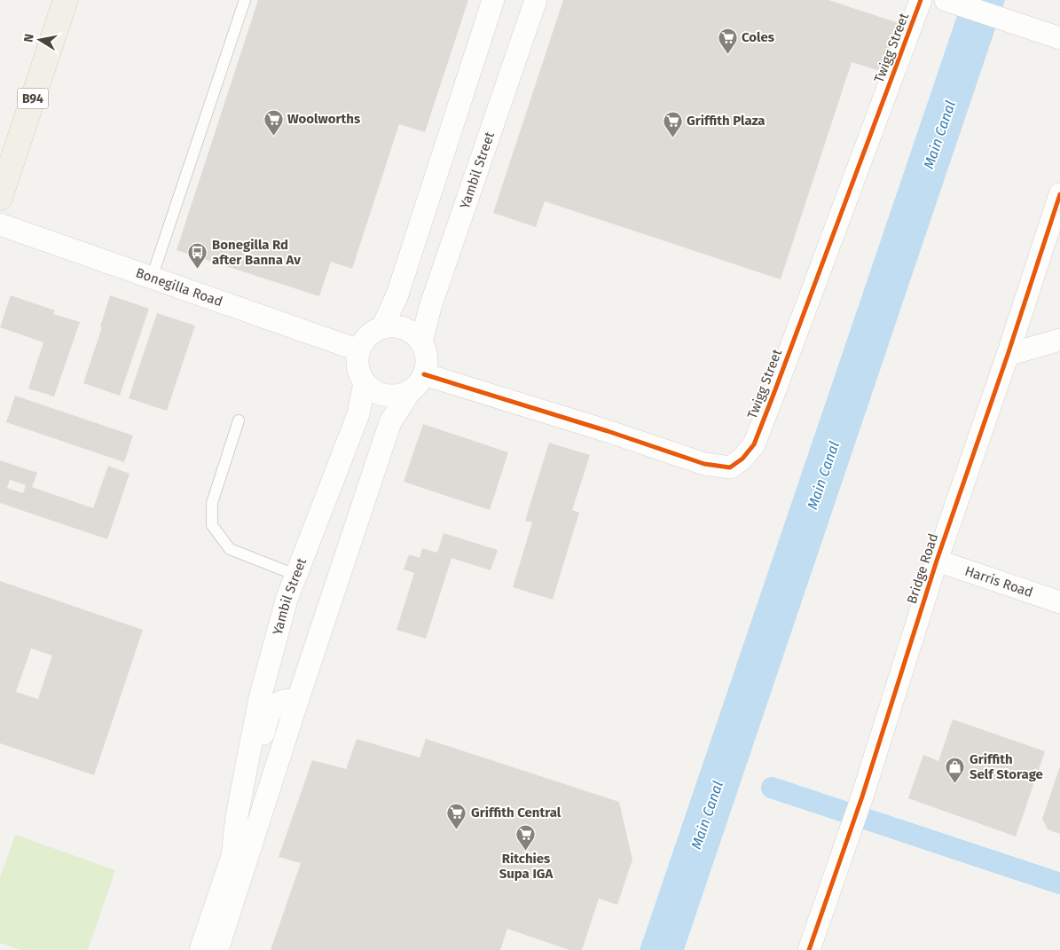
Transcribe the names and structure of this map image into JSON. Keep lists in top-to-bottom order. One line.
{"streets":{"main road":["B94"],"street":["Twigg Street","Yambil Street","Bonegilla Road","Bridge Road","Harris Road"]},"crossings":[["Twigg Street","Yambil Street"],["Twigg Street","Bonegilla Road"],["Yambil Street","Bonegilla Road"],["Bridge Road","Harris Road"]],"water":["Main Canal"],"places":{"supermarket":["Coles","Woolworths","Griffith Plaza","Griffith Central","Ritchies Supa IGA"],"bus stop":["Bonegilla Rd after Banna Av"],"shop":["Griffith Self Storage"]},"north":"left"}
